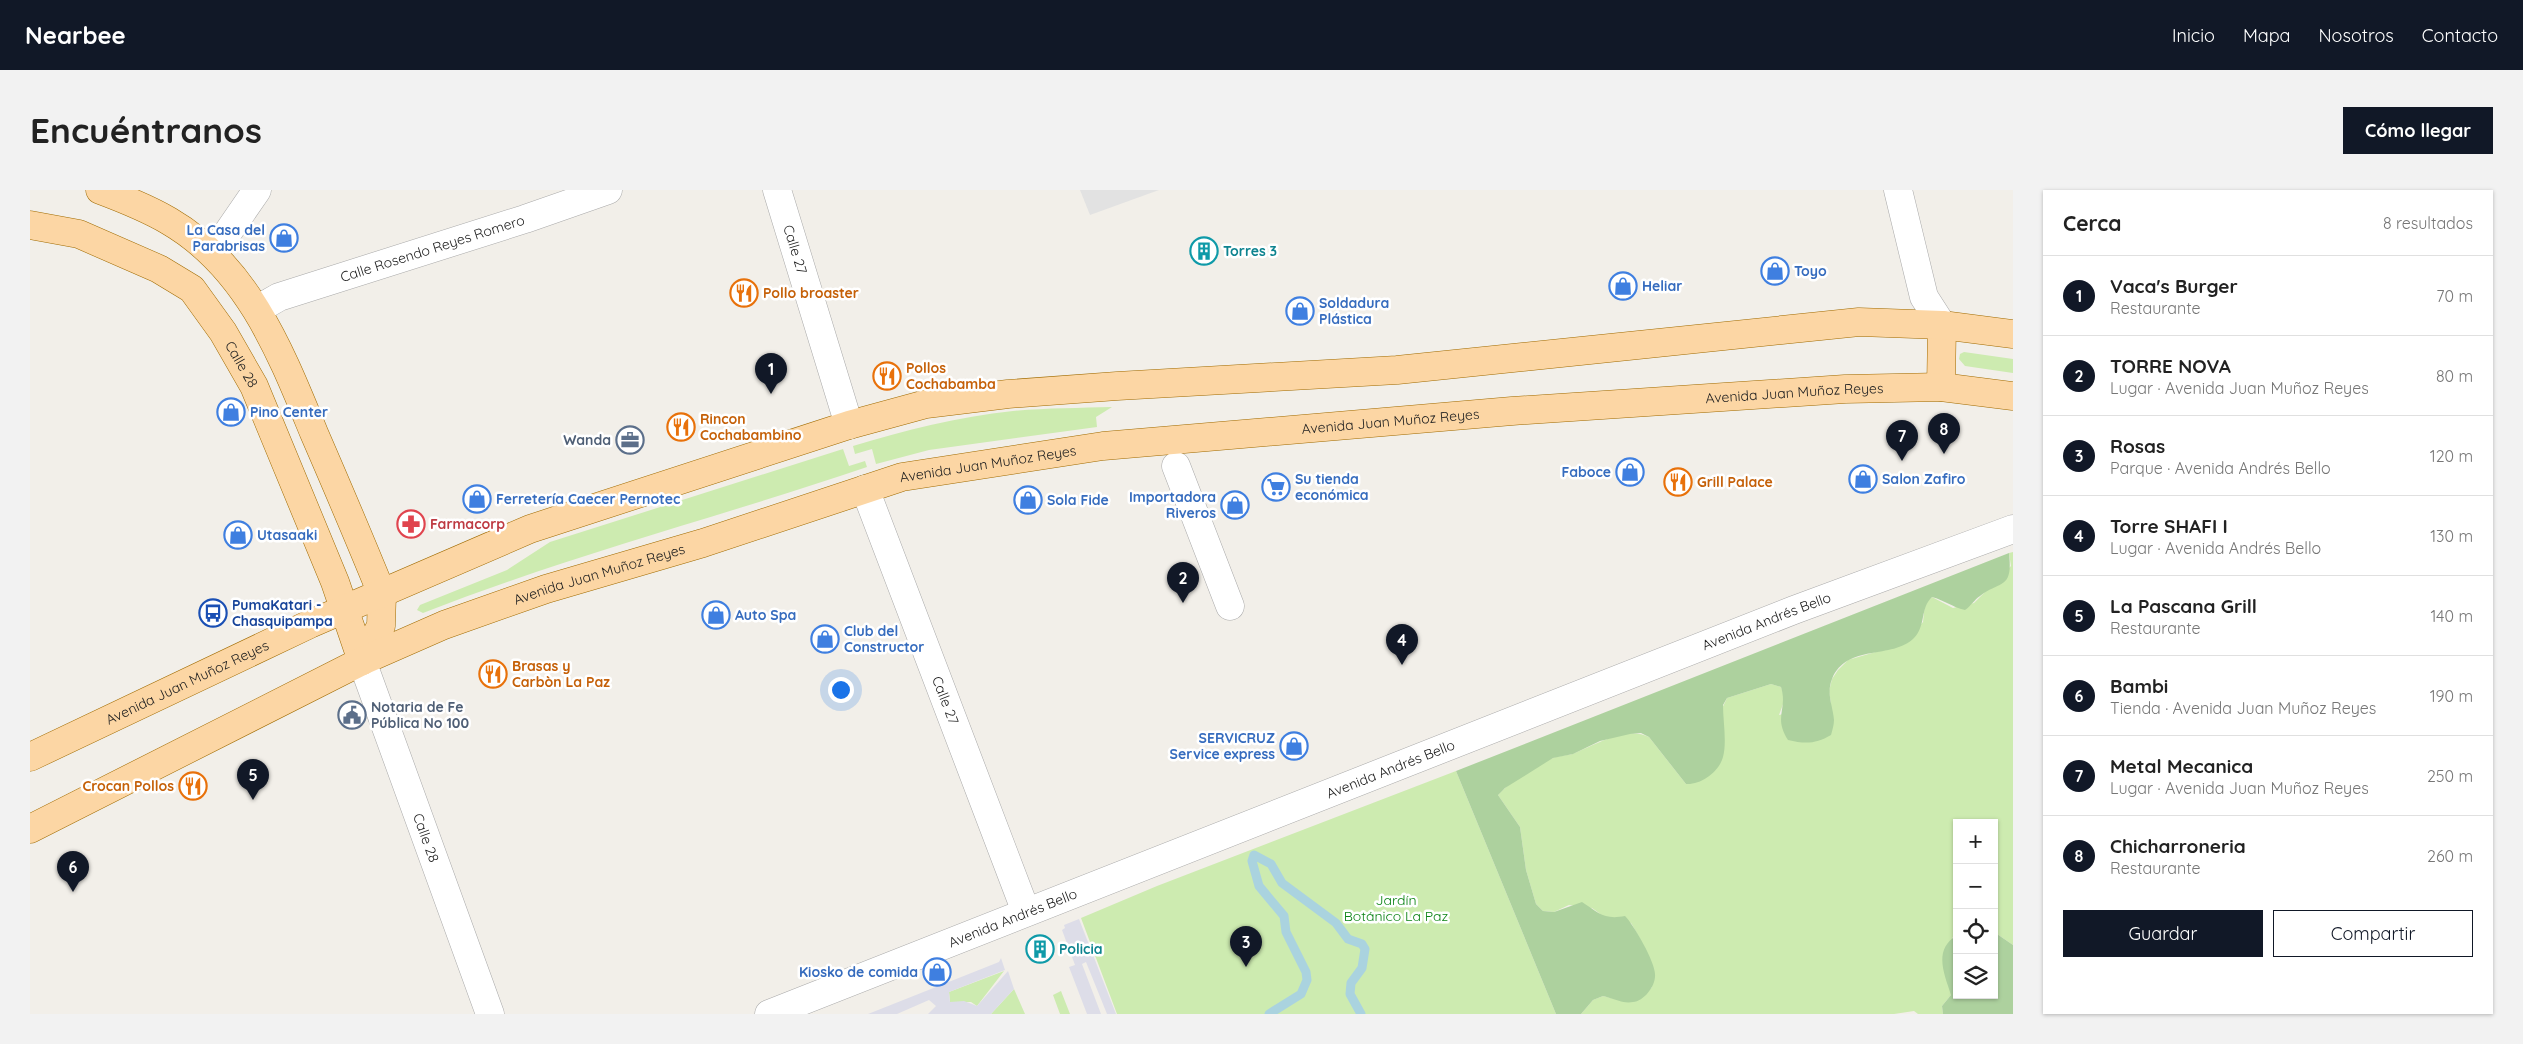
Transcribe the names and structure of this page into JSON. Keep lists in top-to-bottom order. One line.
{"streets":{"main road":["Calle 28","Avenida Juan Muñoz Reyes"],"street":["Calle Rosendo Reyes Romero","Calle 27","Avenida Andrés Bello"]},"crossings":[["Calle 27","Avenida Juan Muñoz Reyes"],["Calle 27","Avenida Andrés Bello"],["Calle 28","Avenida Juan Muñoz Reyes"]],"parks":["Jardín Botánico La Paz"],"places":{"shop":["La Casa del Parabrisas","Toyo","Heliar","Soldadura Plástica","Pino Center","Faboce","Salon Zafiro","Ferretería Caecer Pernotec","Sola Fide","Importadora Riveros","Utasaaki","Auto Spa","Club del Constructor","SERVICRUZ Service express","Kiosko de comida"],"building":["Torres 3","Policia"],"restaurant":["Pollo broaster","Pollos Cochabamba","Rincon Cochabambino","Grill Palace","Brasas y Carbòn La Paz","Crocan Pollos"],"office":["Wanda"],"supermarket":["Su tienda económica"],"pharmacy":["Farmacorp"],"bus stop":["PumaKatari - Chasquipampa"],"public building":["Notaria de Fe Pública No 100"]},"page":{"header":"Nearbee","nav":["Inicio","Mapa","Nosotros","Contacto"],"buttons":["Cómo llegar",["Guardar","Compartir"]],"title":"Encuéntranos","heading":["Cerca","8 resultados"],"list":[{"mark":"1","name":"Vaca's Burger","note":"Restaurante","value":"70 m"},{"mark":"2","name":"TORRE NOVA","note":"Lugar · Avenida Juan Muñoz Reyes","value":"80 m"},{"mark":"3","name":"Rosas","note":"Parque · Avenida Andrés Bello","value":"120 m"},{"mark":"4","name":"Torre SHAFI I","note":"Lugar · Avenida Andrés Bello","value":"130 m"},{"mark":"5","name":"La Pascana Grill","note":"Restaurante","value":"140 m"},{"mark":"6","name":"Bambi","note":"Tienda · Avenida Juan Muñoz Reyes","value":"190 m"},{"mark":"7","name":"Metal Mecanica","note":"Lugar · Avenida Juan Muñoz Reyes","value":"250 m"},{"mark":"8","name":"Chicharroneria","note":"Restaurante","value":"260 m"}],"pins":["1","8","7","2","4","5","6","3"],"map_buttons":["+","−"]}}
